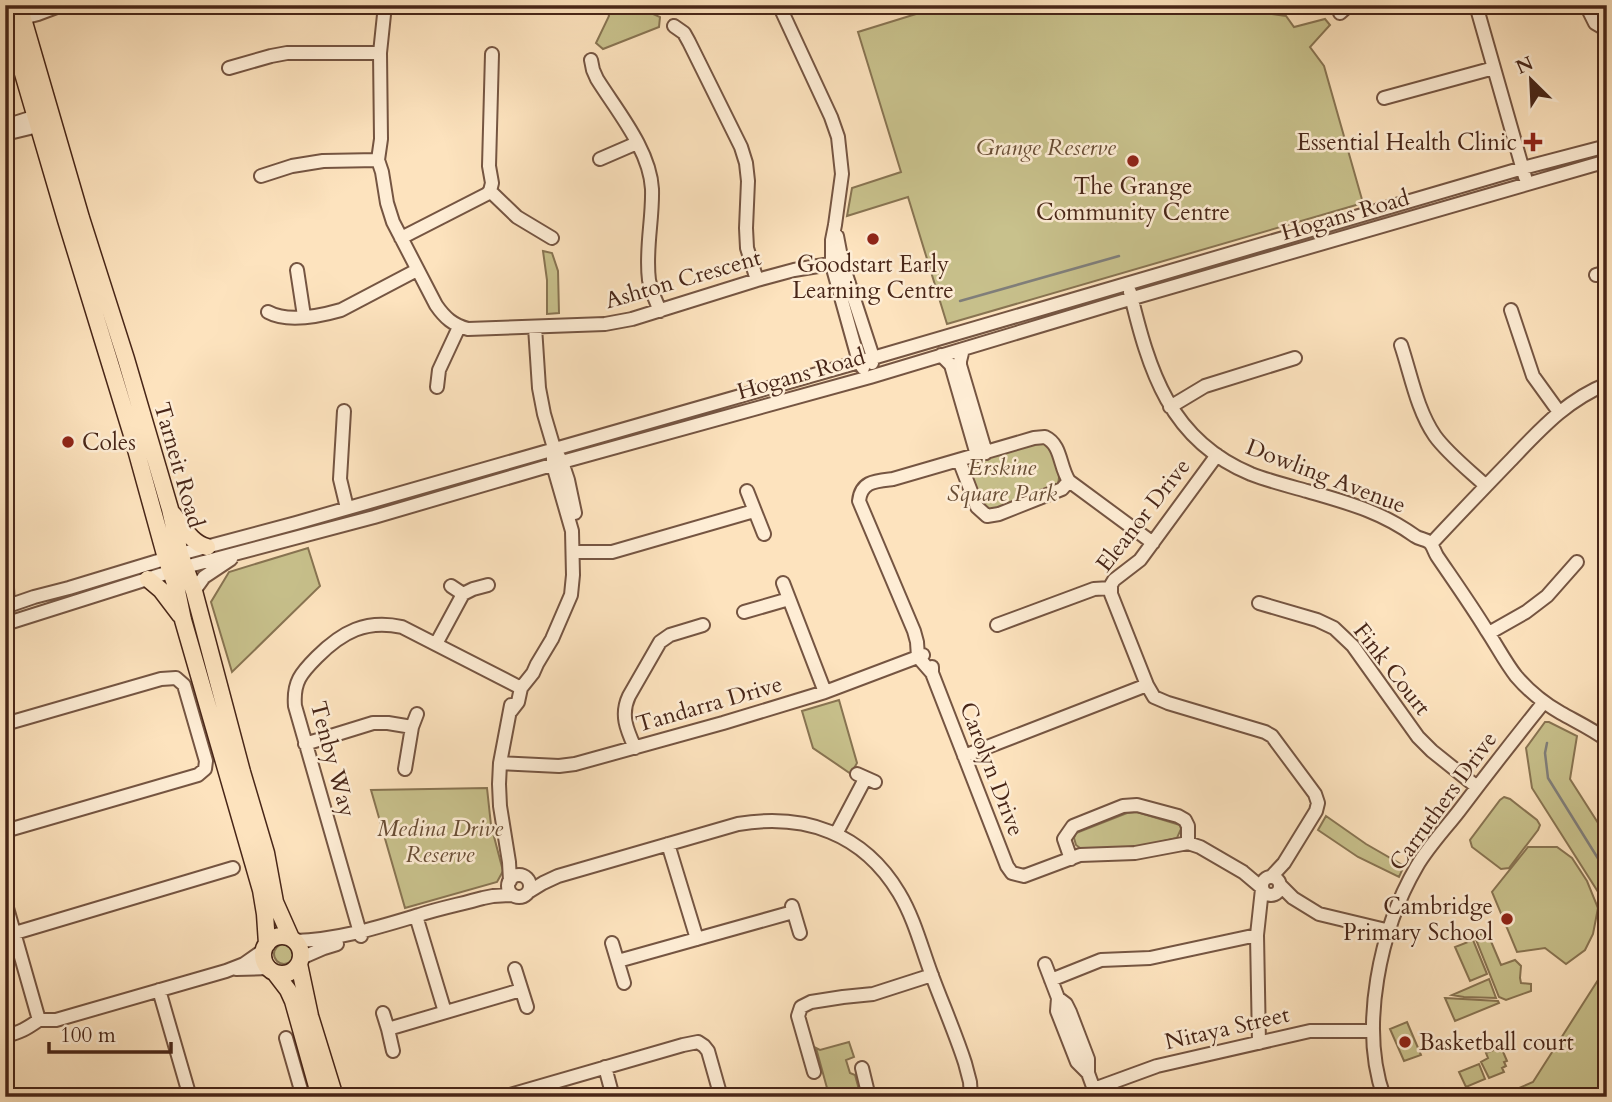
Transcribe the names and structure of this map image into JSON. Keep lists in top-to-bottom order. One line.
{"streets":{"main road":["Tarneit Road"],"street":["Hogans Road","Ashton Crescent","Dowling Avenue","Eleanor Drive","Fink Court","Tandarra Drive","Tenby Way","Carolyn Drive","Carruthers Drive","Nitaya Street"]},"crossings":[["Hogans Road","Tarneit Road"],["Hogans Road","Dowling Avenue"],["Dowling Avenue","Eleanor Drive"],["Dowling Avenue","Carruthers Drive"],["Fink Court","Carruthers Drive"],["Tandarra Drive","Carolyn Drive"],["Carruthers Drive","Nitaya Street"]],"parks":["Grange Reserve","Erskine Square Park","Medina Drive Reserve"],"places":{"health":["Essential Health Clinic"],"other":["The Grange Community Centre","Goodstart Early Learning Centre","Coles","Cambridge Primary School","Basketball court"]},"scale_bar":"100 m","north":"top left"}
